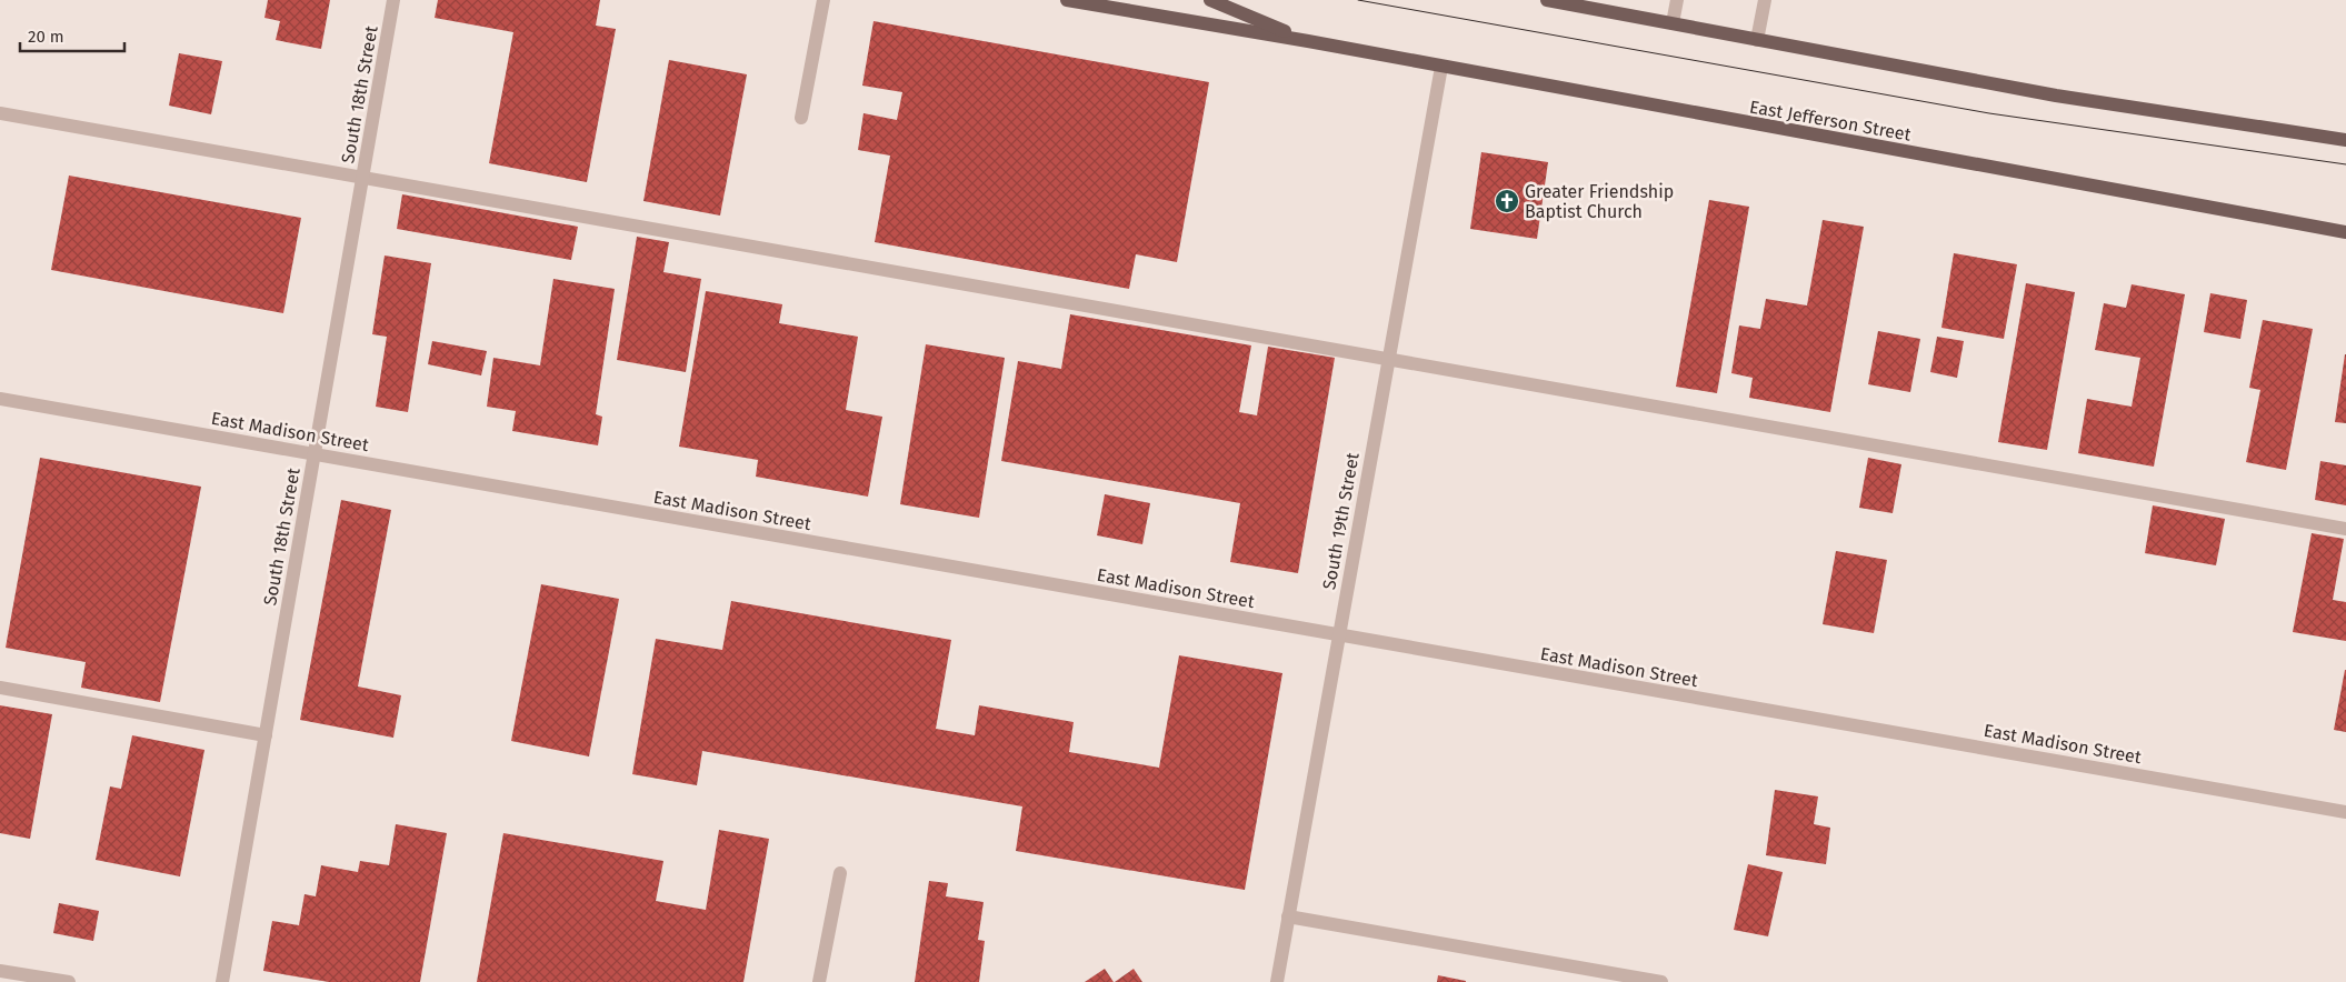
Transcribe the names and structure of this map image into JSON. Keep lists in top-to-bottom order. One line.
{"streets":{"main road":["East Jefferson Street"],"street":["South 18th Street","East Madison Street","South 19th Street"]},"crossings":[["South 18th Street","East Madison Street"],["East Jefferson Street","South 19th Street"],["East Madison Street","South 19th Street"]],"places":{"church":["Greater Friendship Baptist Church"]},"scale_bar":"20 m"}
